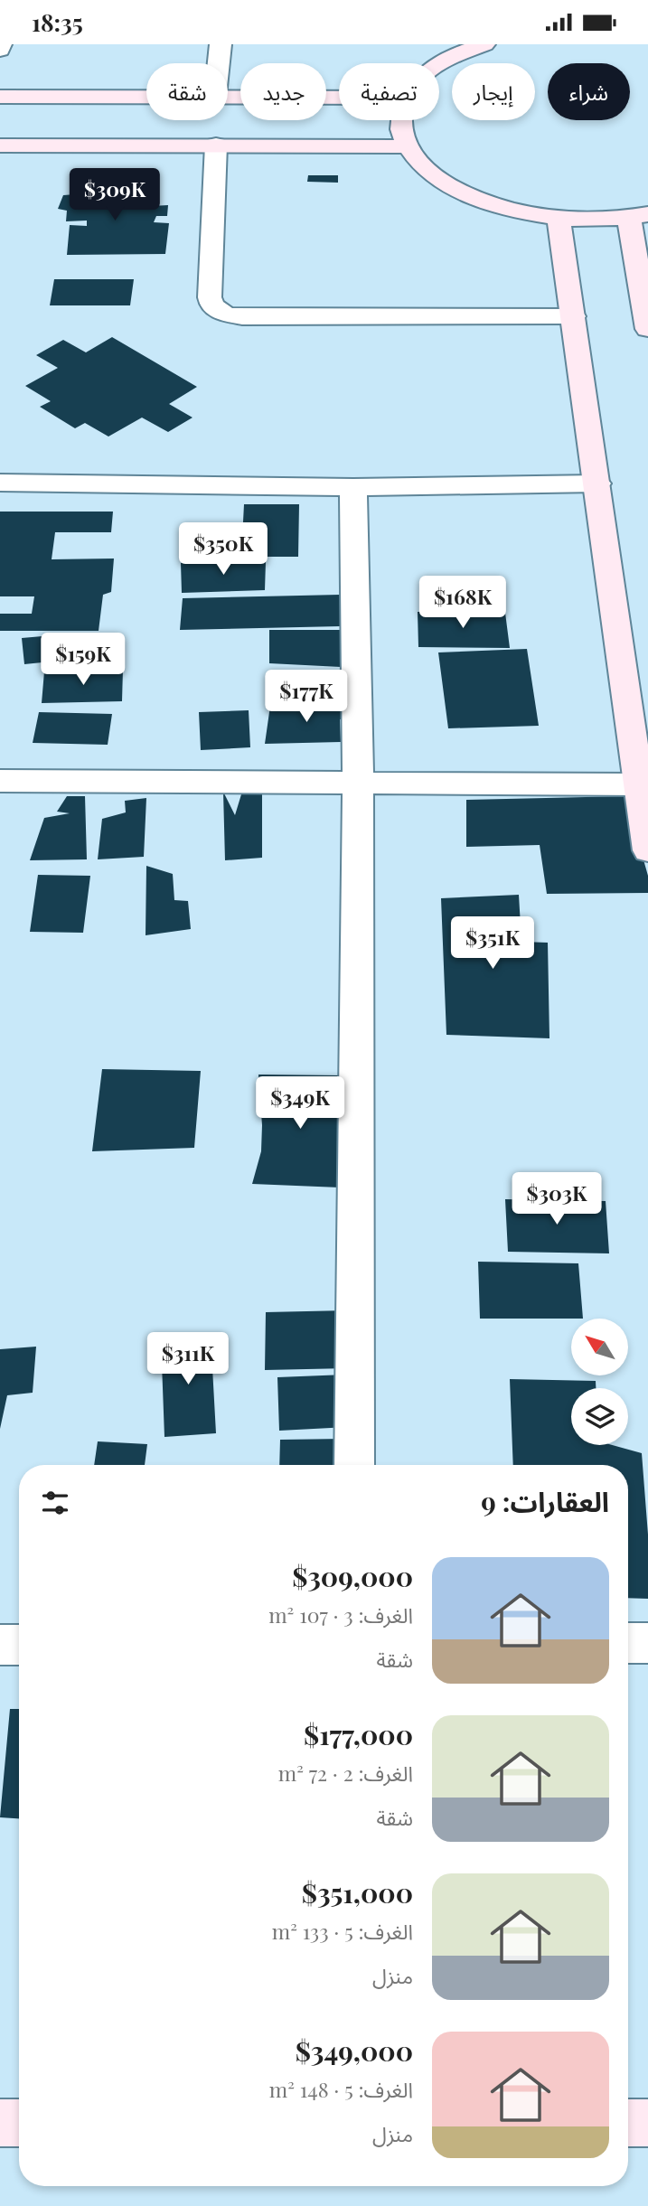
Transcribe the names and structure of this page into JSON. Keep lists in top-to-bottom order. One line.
{"north":"top left","page":{"status":"18:35","chip":["شراء","إيجار","تصفية","جديد","شقة"],"price":["$309K","$350K","$168K","$159K","$177K","$351K","$349K","$303K","$311K"],"heading":"العقارات: 9","list":[{"name":"$309,000","note":"الغرف: 3 · 107 m² · شقة"},{"name":"$177,000","note":"الغرف: 2 · 72 m² · شقة"},{"name":"$351,000","note":"الغرف: 5 · 133 m² · منزل"},{"name":"$349,000","note":"الغرف: 5 · 148 m² · منزل"}]}}
